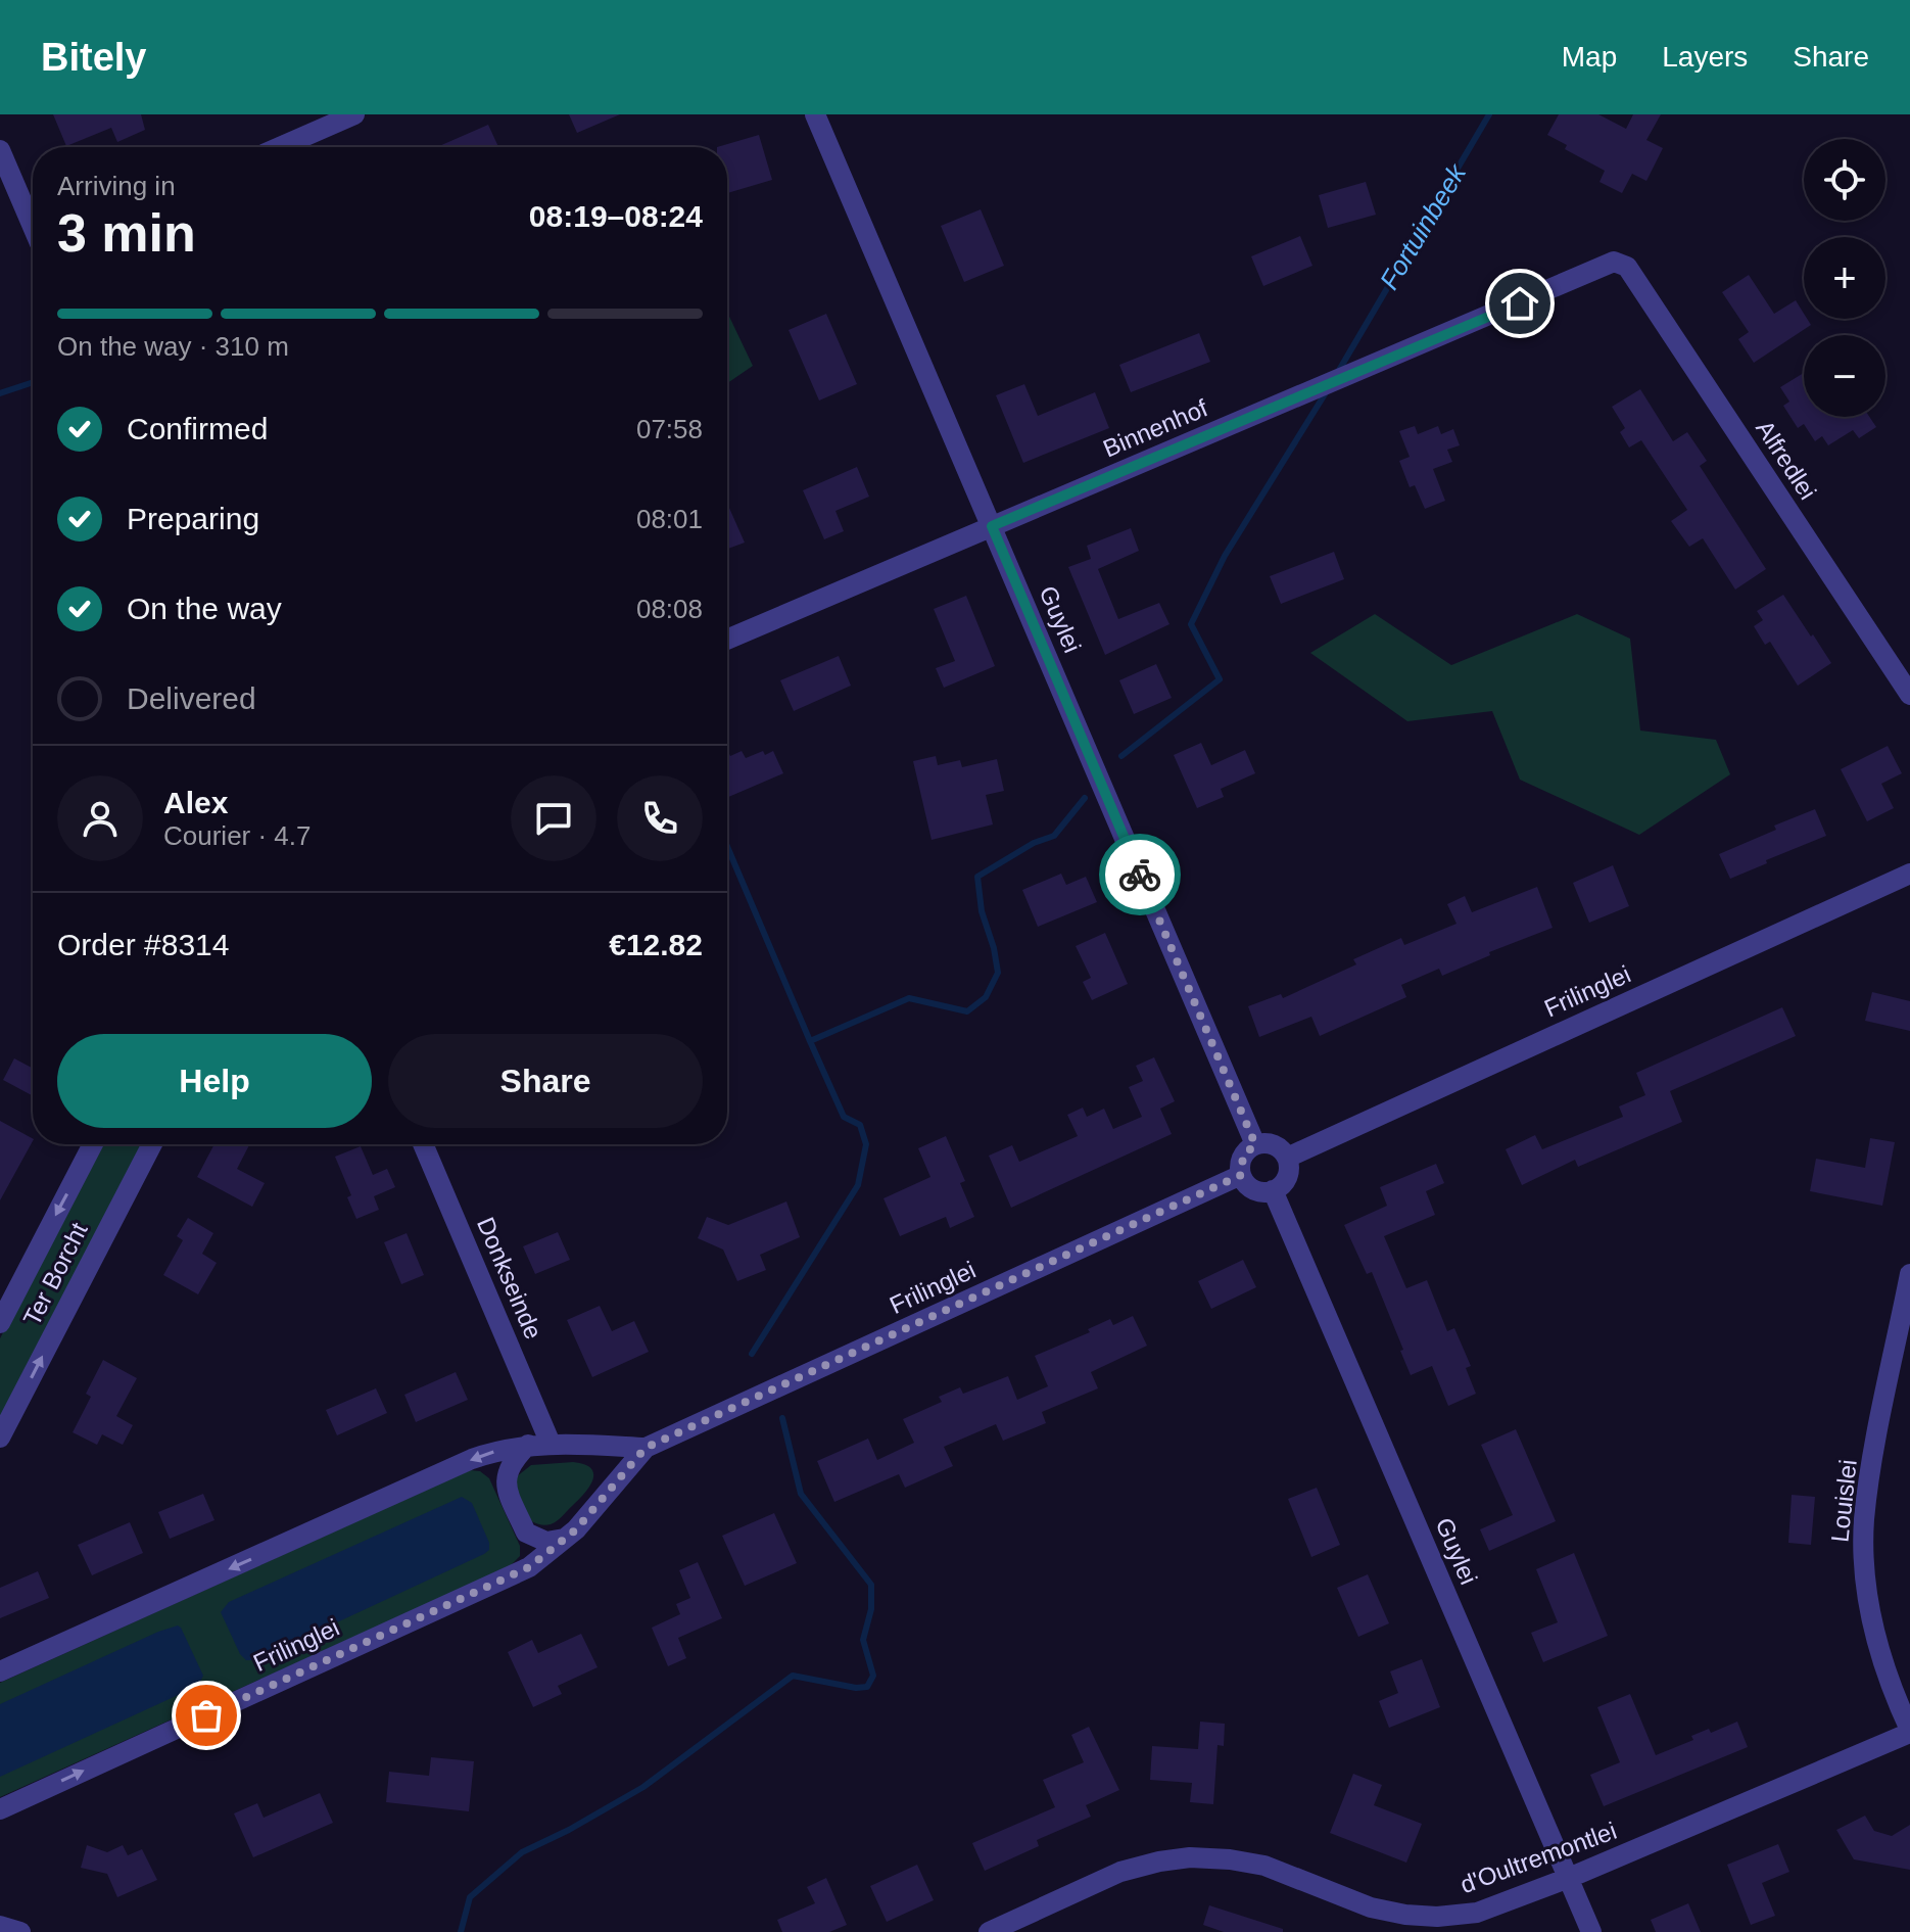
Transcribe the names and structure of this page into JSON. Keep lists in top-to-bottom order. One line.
{"streets":{"street":["Binnenhof","Alfredlei","Guylei","Frilinglei","Ter Borcht","Donkseinde","Louislei","d'Oultremontlei"]},"crossings":[["Binnenhof","Alfredlei"],["Binnenhof","Guylei"],["Guylei","Frilinglei"],["Guylei","d'Oultremontlei"],["Frilinglei","Donkseinde"],["Louislei","d'Oultremontlei"]],"water":["Fortuinbeek"],"page":{"header":"Bitely","nav":["Map","Layers","Share"],"map_buttons":["+","−"],"heading":["3 min","Arriving in","08:19–08:24"],"panel":["Alex","Courier · 4.7","Order #8314","€12.82"],"bar":"On the way · 310 m","list":[["Confirmed","07:58"],["Preparing","08:01"],["On the way","08:08"],"Delivered"],"buttons":["Help","Share"]}}
